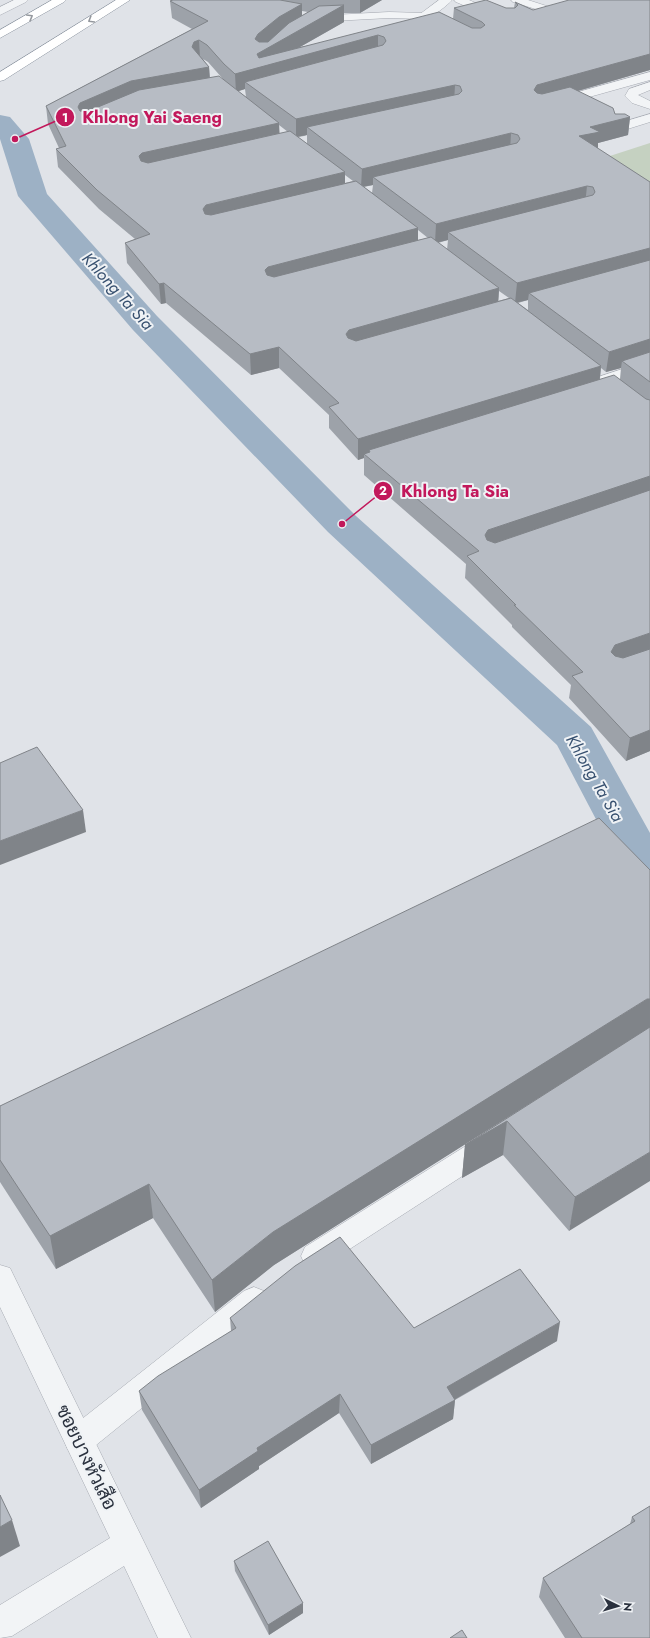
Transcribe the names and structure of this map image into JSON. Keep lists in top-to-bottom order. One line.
{"streets":{"street":["ซอยบางหัวเสือ"]},"water":["Khlong Ta Sia"],"places":["Khlong Yai Saeng","Khlong Ta Sia"],"north":"right"}
